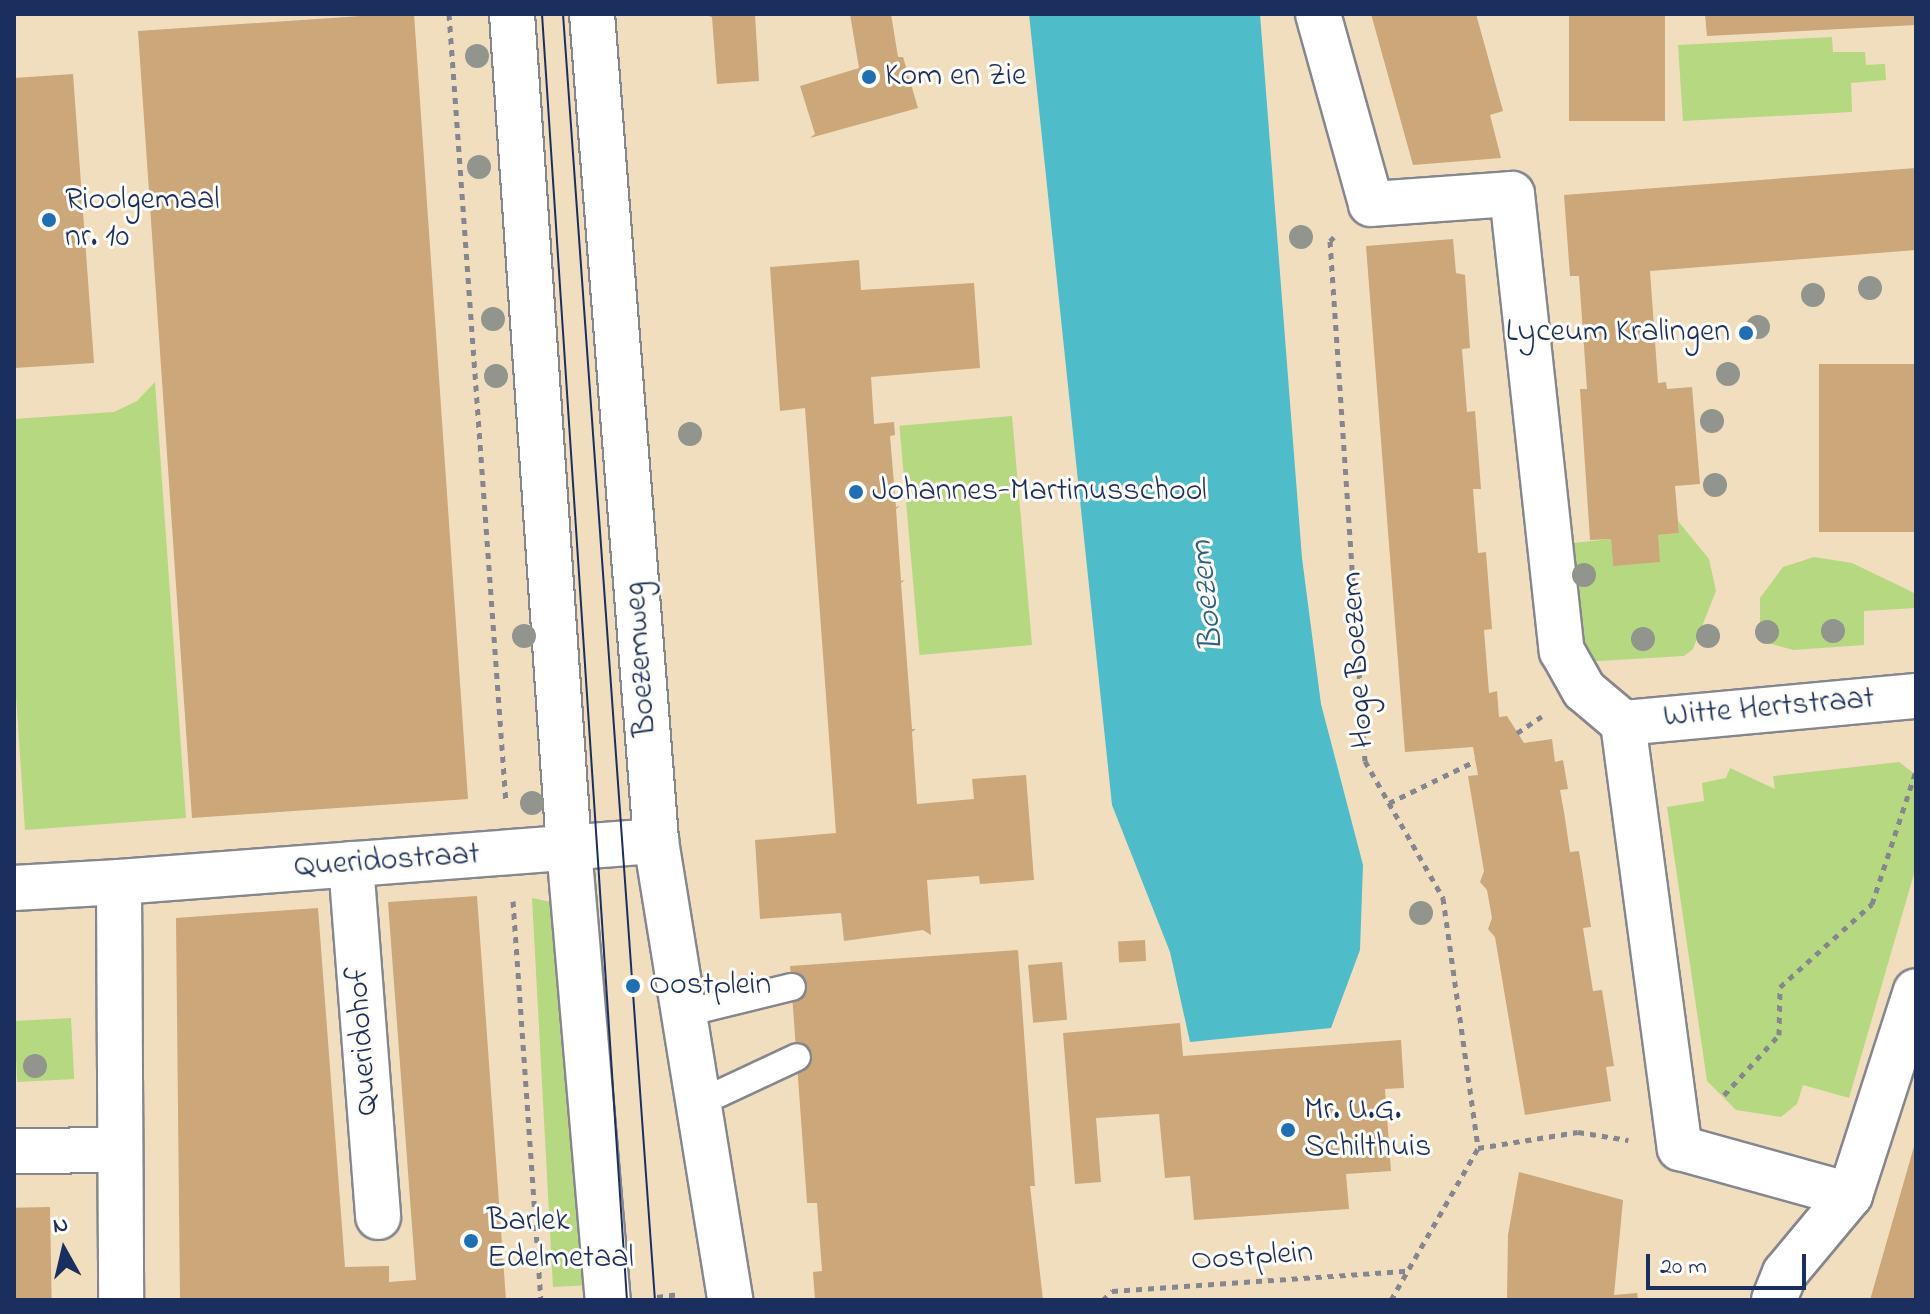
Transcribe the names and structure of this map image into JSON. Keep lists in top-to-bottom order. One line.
{"streets":{"street":["Boezemweg","Witte Hertstraat","Queridostraat","Queridohof"],"path":["Hoge Boezem","Oostplein"]},"crossings":[["Boezemweg","Queridostraat"],["Queridostraat","Queridohof"]],"water":["Boezem"],"places":["Kom en Zie","Rioolgemaal nr. 10","Lyceum Kralingen","Johannes-Martinusschool","Oostplein","Mr. U.G. Schilthuis","Barlek Edelmetaal"],"scale_bar":"20 m","north":"top"}
